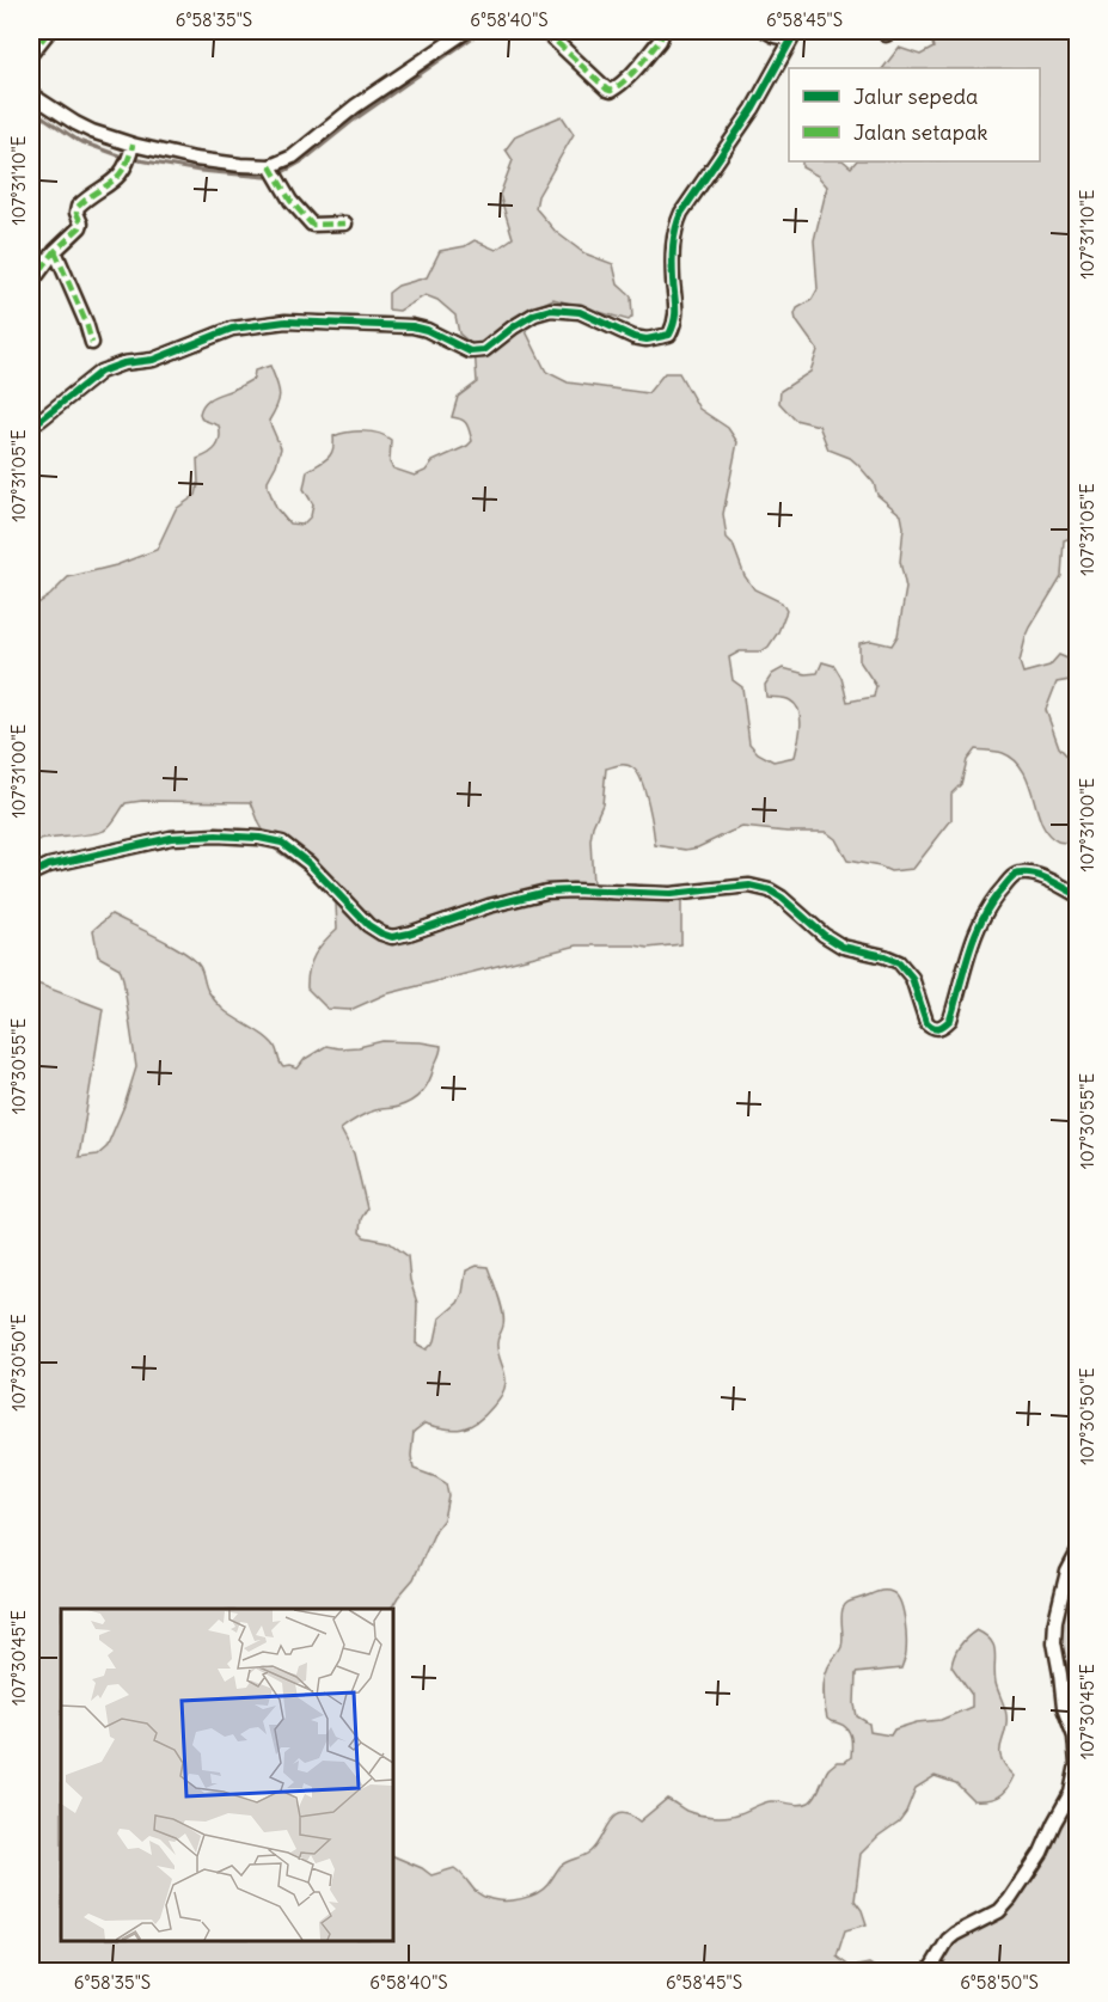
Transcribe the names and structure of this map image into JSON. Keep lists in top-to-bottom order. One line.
{"legend":["Jalur sepeda","Jalan setapak"],"coordinates":["6°58'35\"S","6°58'40\"S","6°58'45\"S","107°31'10\"E","107°31'05\"E","107°31'00\"E","107°30'55\"E","107°30'50\"E","107°30'45\"E","6°58'50\"S"]}
